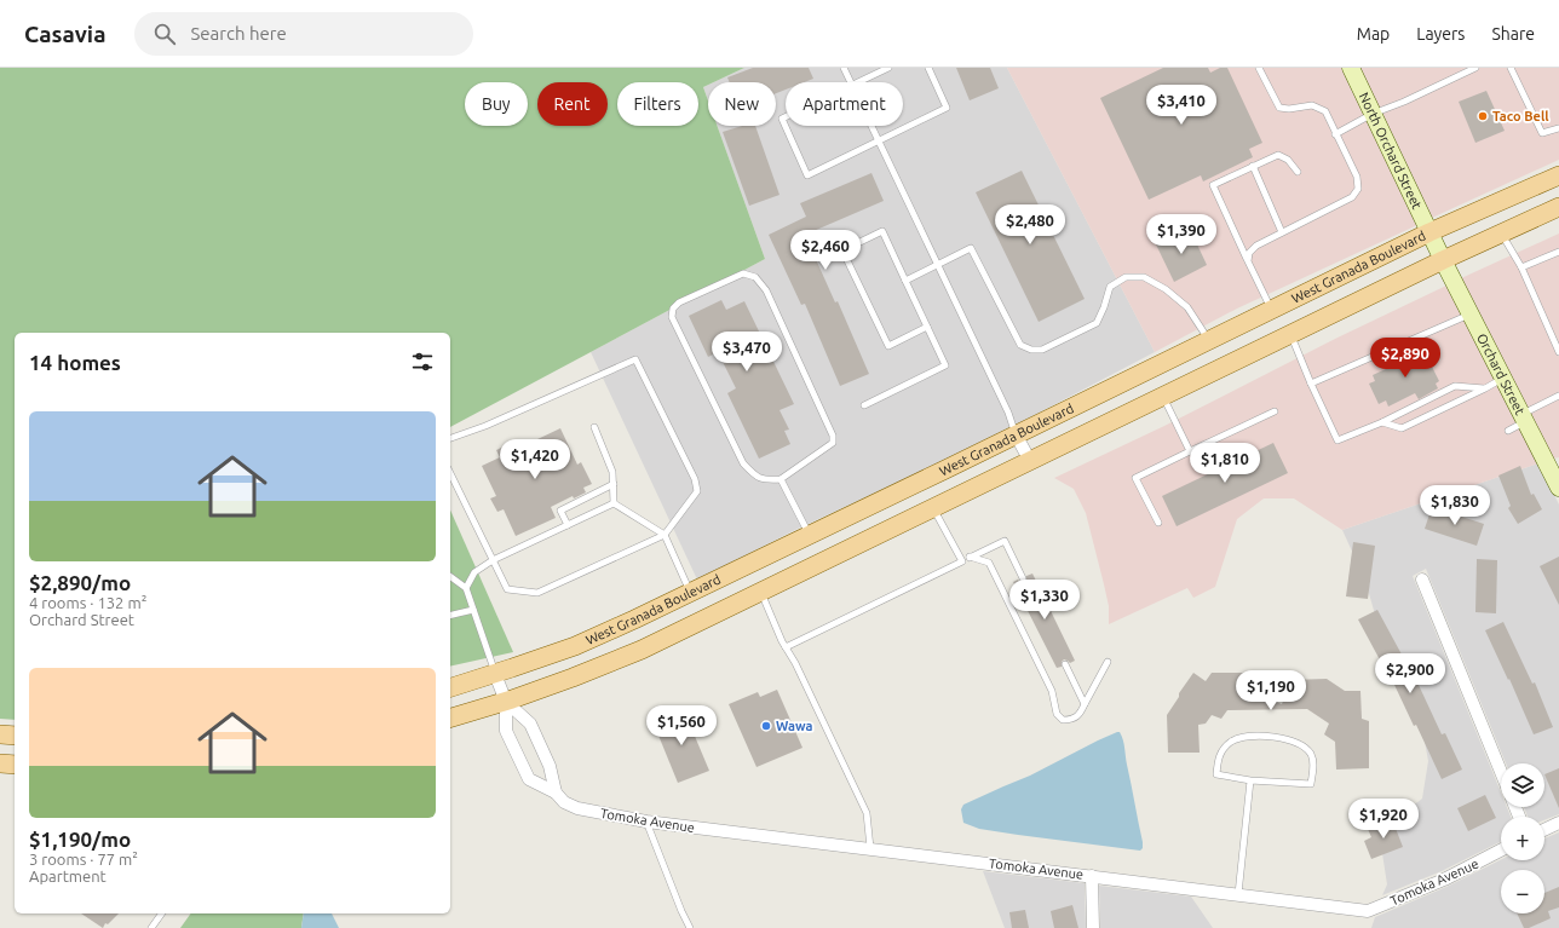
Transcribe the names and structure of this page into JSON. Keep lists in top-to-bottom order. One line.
{"streets":{"main road":["West Granada Boulevard"],"street":["North Orchard Street","Orchard Street","Tomoka Avenue"]},"crossings":[["North Orchard Street","West Granada Boulevard"],["North Orchard Street","Orchard Street"],["West Granada Boulevard","Tomoka Avenue"]],"places":["Taco Bell","Wawa"],"page":{"header":"Casavia","search":"Search here","nav":["Map","Layers","Share"],"chip":["Buy","Rent","Filters","New","Apartment"],"price":["$3,410","$2,480","$1,390","$2,460","$3,470","$2,890","$1,420","$1,810","$1,830","$1,330","$2,900","$1,190","$1,560","$1,920"],"heading":"14 homes","list":[{"name":"$2,890/mo","note":"4 rooms · 132 m² · Orchard Street"},{"name":"$1,190/mo","note":"3 rooms · 77 m² · Apartment"}],"map_buttons":["+","−"]}}
